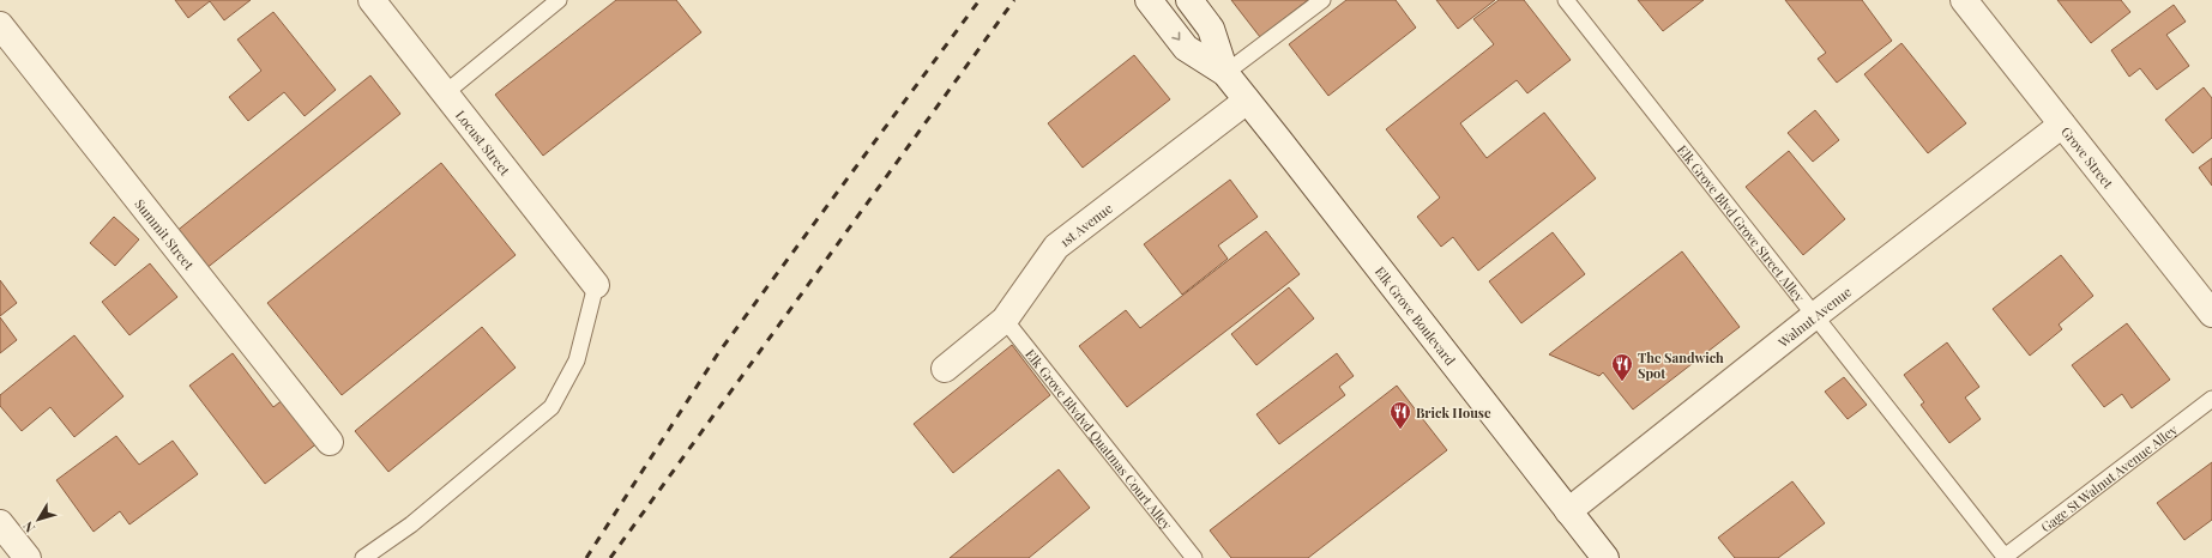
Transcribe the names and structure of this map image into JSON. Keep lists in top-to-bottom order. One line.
{"streets":{"street":["Locust Street","Grove Street","1st Avenue","Summit Street","Elk Grove Boulevard","Walnut Avenue"],"lane":["Elk Grove Blvd Grove Street Alley","Elk Grove Blvdvd Quatmas Court Alley","Gage St Walnut Avenue Alley"]},"crossings":[["Grove Street","Walnut Avenue"],["Elk Grove Blvd Grove Street Alley","Walnut Avenue"],["Elk Grove Blvd Grove Street Alley","Gage St Walnut Avenue Alley"],["1st Avenue","Elk Grove Boulevard"],["1st Avenue","Elk Grove Blvdvd Quatmas Court Alley"],["Elk Grove Boulevard","Walnut Avenue"]],"places":{"restaurant":["The Sandwich Spot","Brick House"]},"north":"bottom left"}
